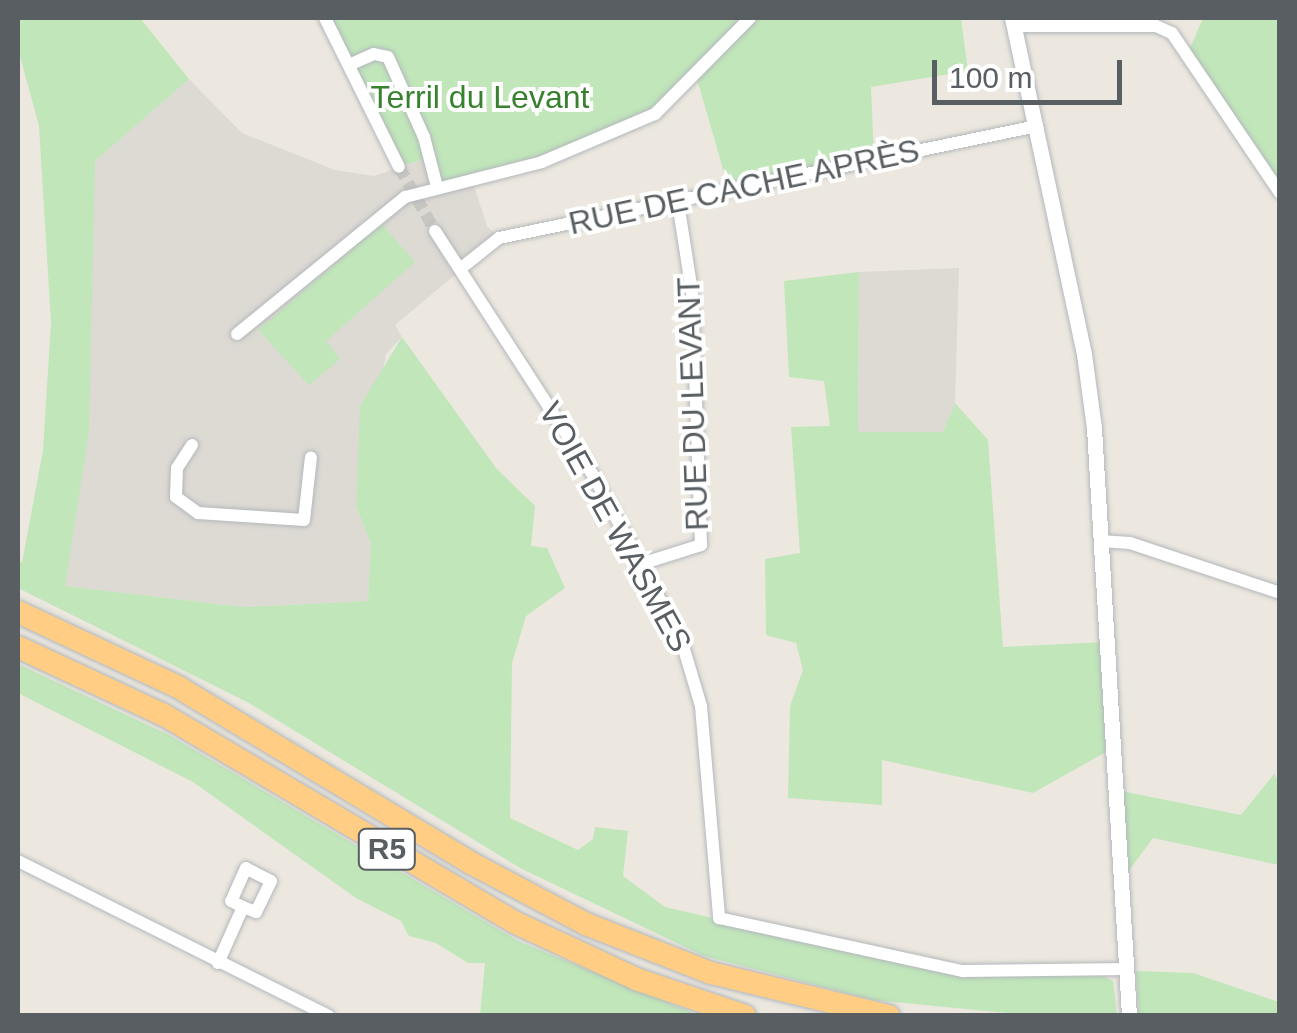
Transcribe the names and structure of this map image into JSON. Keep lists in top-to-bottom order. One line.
{"streets":{"highway":["R5"],"street":["RUE DE CACHE APRÈS","RUE DU LEVANT","VOIE DE WASMES"]},"crossings":[["RUE DE CACHE APRÈS","RUE DU LEVANT"],["RUE DE CACHE APRÈS","VOIE DE WASMES"],["RUE DU LEVANT","VOIE DE WASMES"]],"parks":["Terril du Levant"],"scale_bar":"100 m"}
